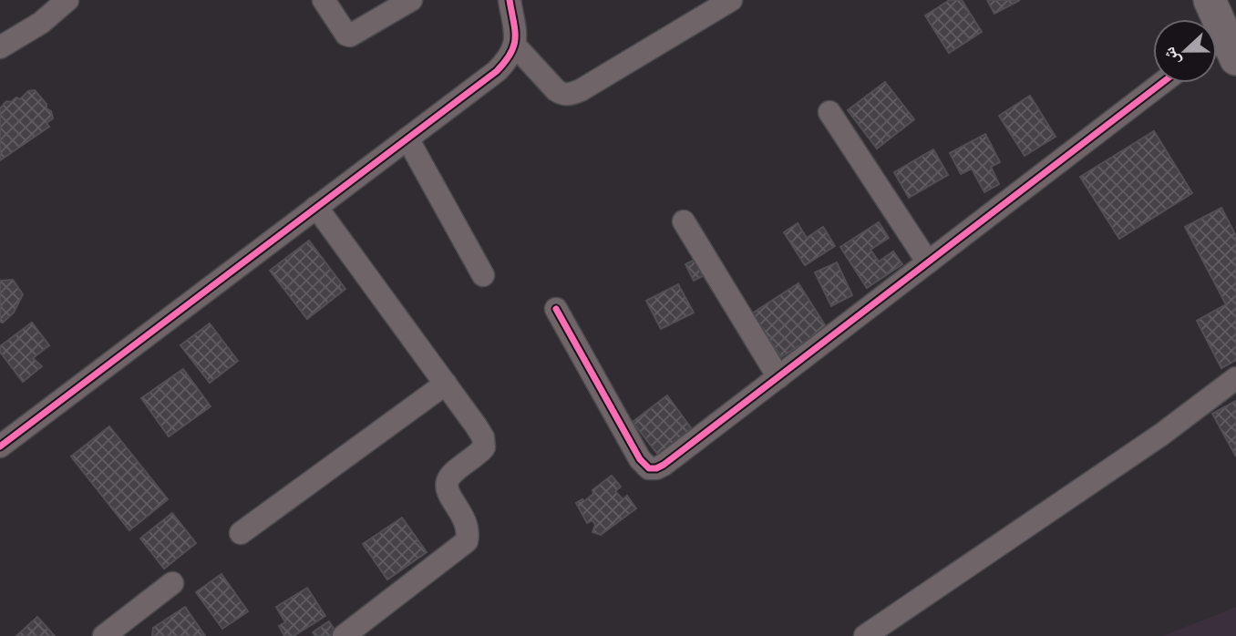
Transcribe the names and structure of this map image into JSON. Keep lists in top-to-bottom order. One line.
{"north":"left"}
